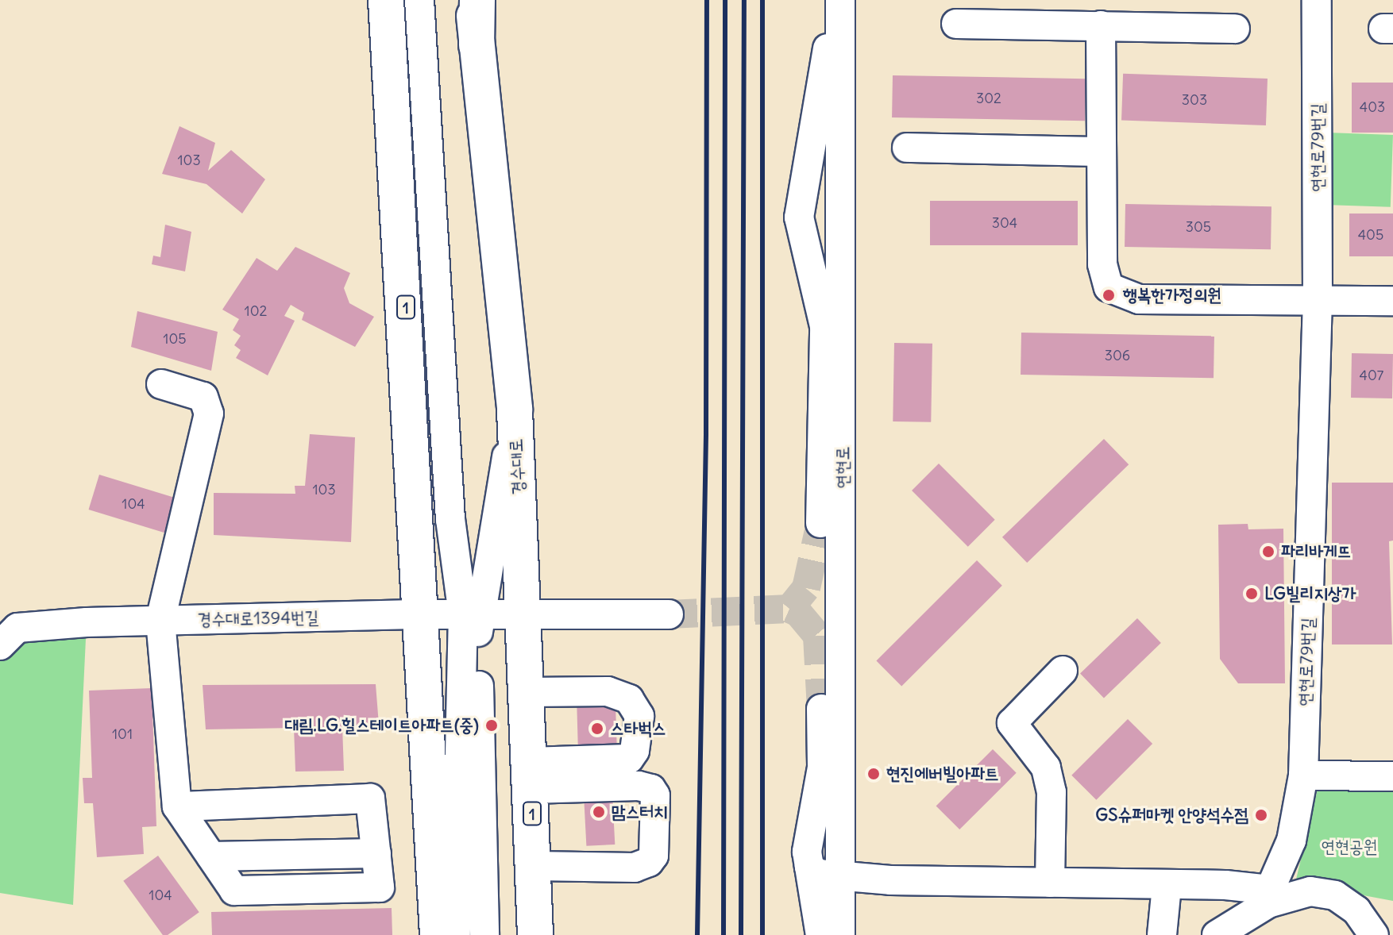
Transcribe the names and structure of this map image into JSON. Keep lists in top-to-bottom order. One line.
{"streets":{"main road":["1","경수대로"],"street":["연현로79번길","연현로","경수대로1394번길"]},"crossings":[["연현로79번길","연현로"],["1","경수대로1394번길"],["경수대로","경수대로1394번길"]],"parks":["연현공원"],"places":["행복한가정의원","파리바게뜨","LG빌리지상가","대림.LG.힐스테이트아파트(중)","스타벅스","현진에버빌아파트","맘스터치","GS슈퍼마켓 안양석수점"],"house_numbers":["302","303","403","103","304","305","405","102","105","306","407","103","104","101","104"]}
